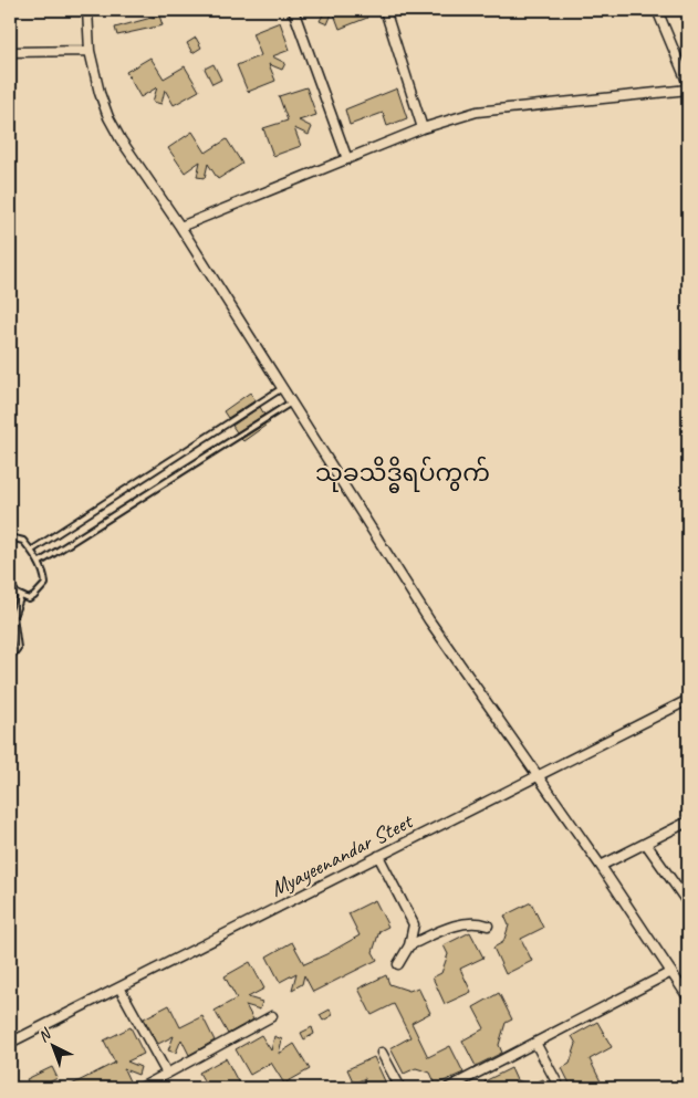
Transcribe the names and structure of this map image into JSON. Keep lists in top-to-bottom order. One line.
{"streets":{"street":["Myayeenandar Steet"]},"districts":["သုခသိဒ္ဓိရပ်ကွက်"],"north":"top left"}
